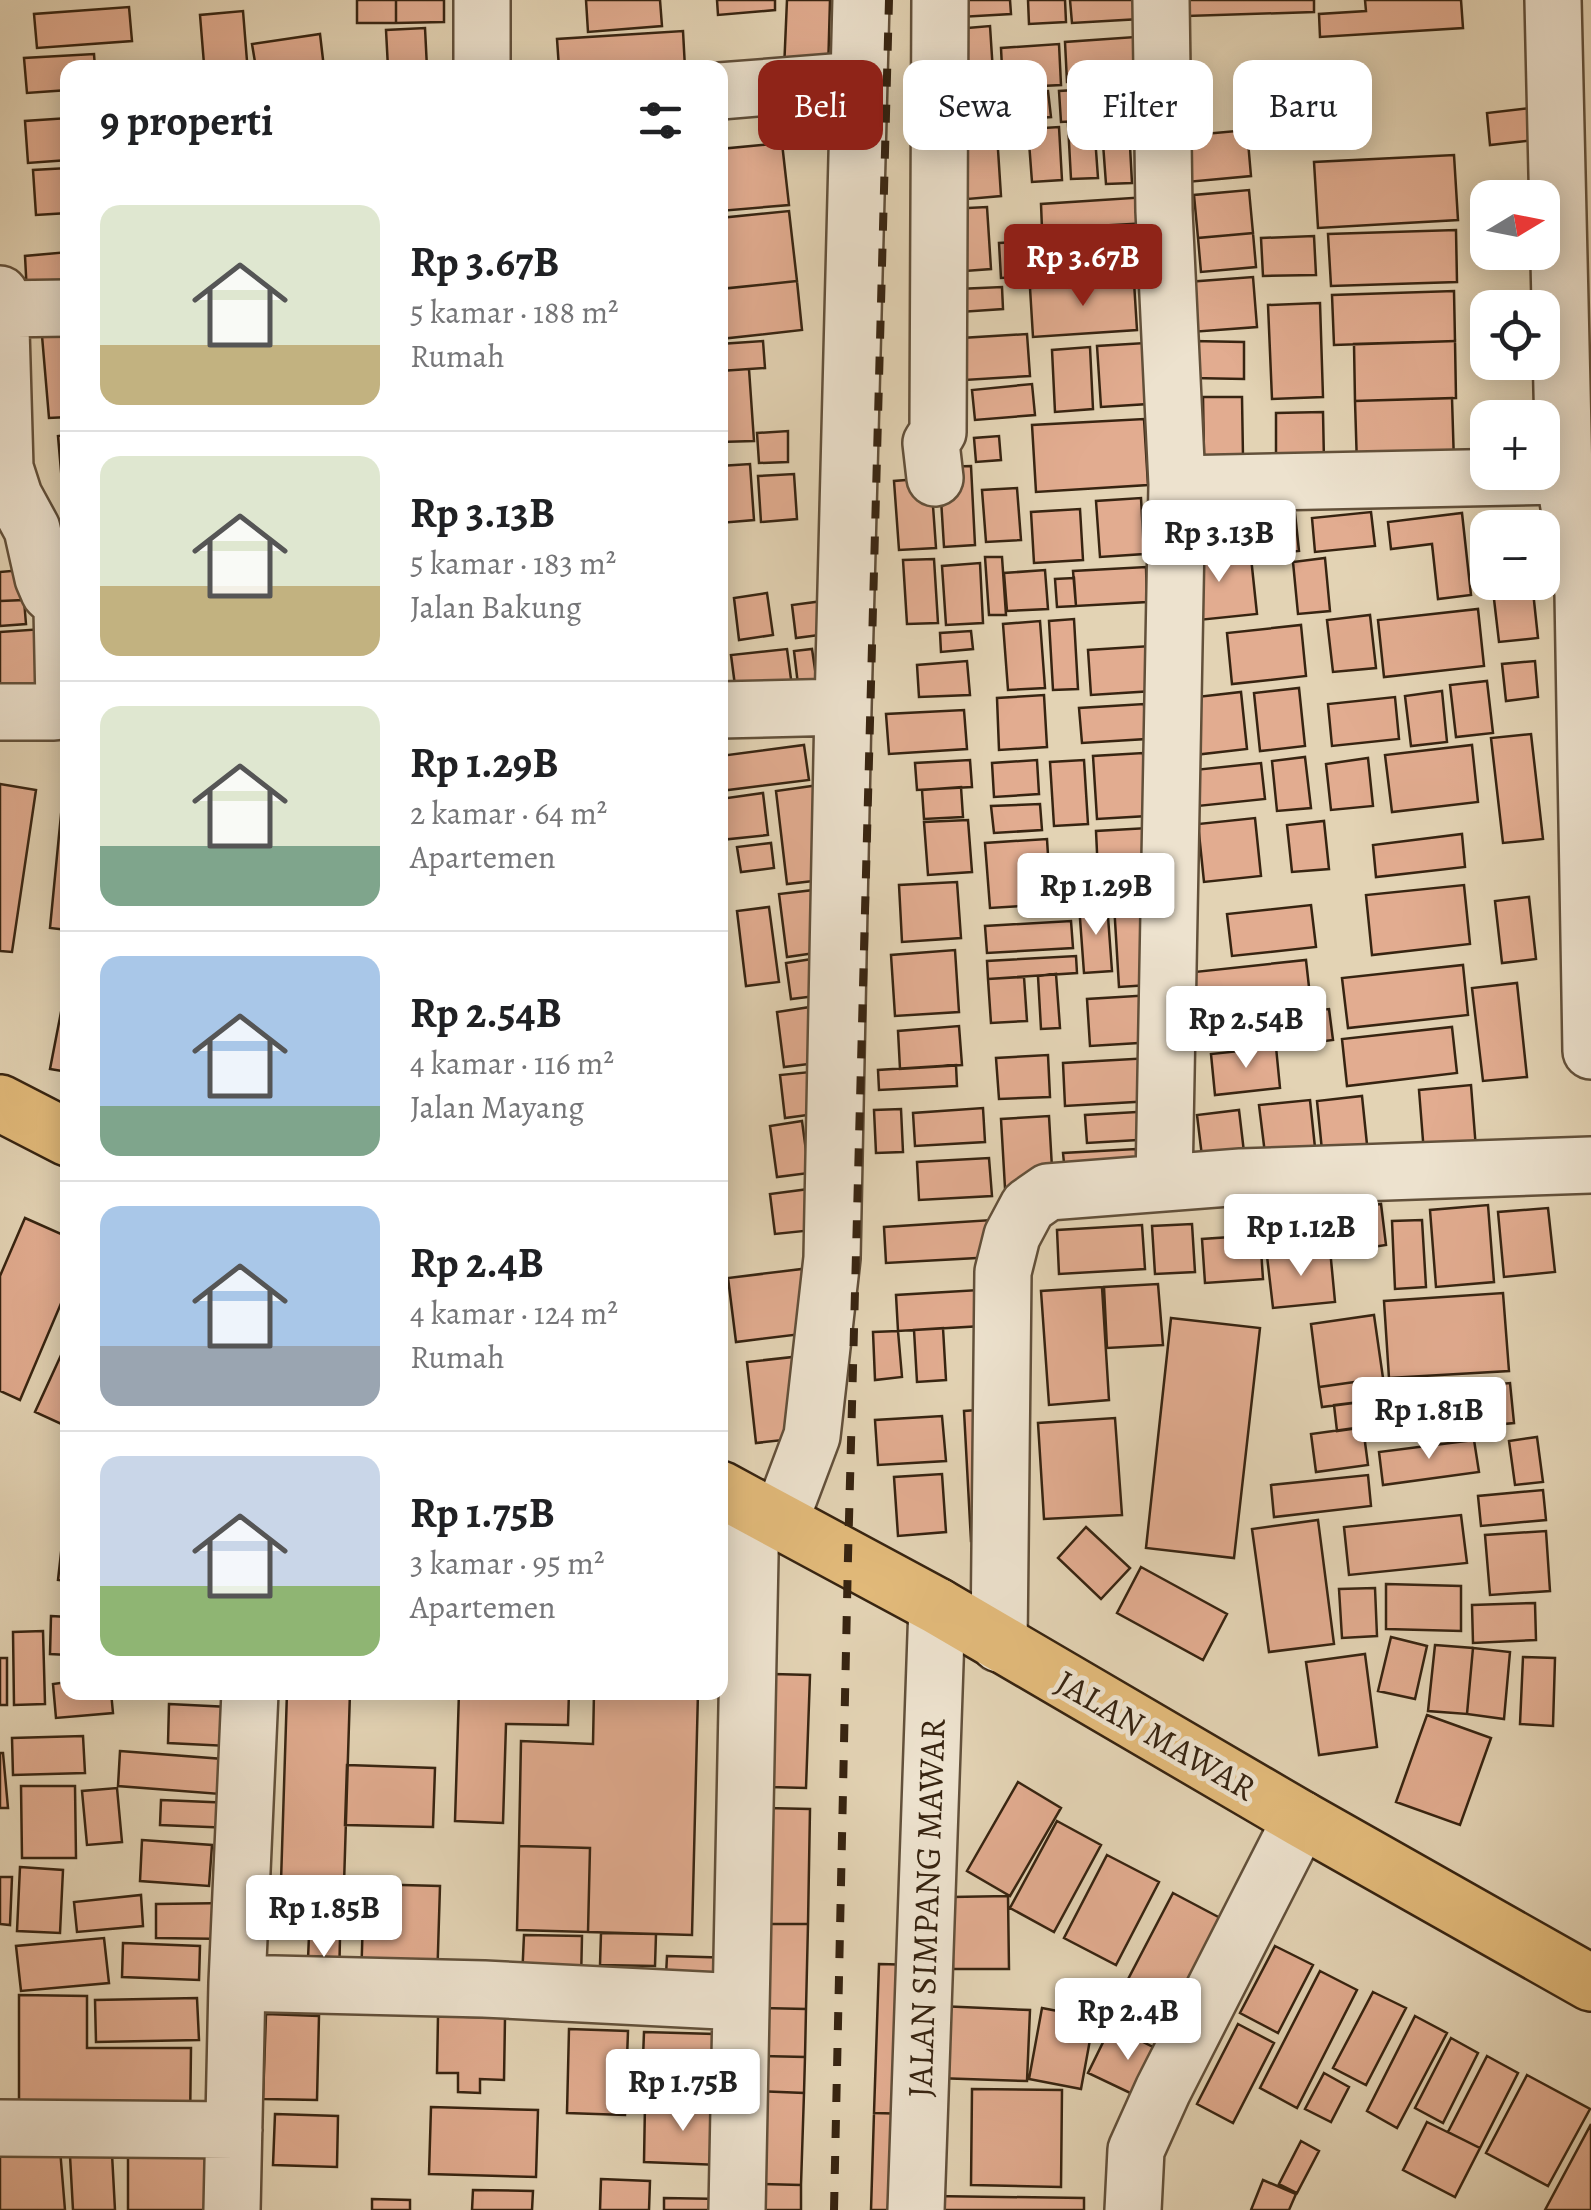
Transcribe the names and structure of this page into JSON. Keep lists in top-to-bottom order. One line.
{"streets":{"main road":["JALAN MAWAR"],"street":["JALAN SIMPANG MAWAR"]},"crossings":[["JALAN MAWAR","JALAN SIMPANG MAWAR"]],"north":"right","page":{"chip":["Beli","Sewa","Filter","Baru"],"heading":"9 properti","map_buttons":["+","−"],"list":[{"name":"Rp 3.67B","note":"5 kamar · 188 m² · Rumah"},{"name":"Rp 3.13B","note":"5 kamar · 183 m² · Jalan Bakung"},{"name":"Rp 1.29B","note":"2 kamar · 64 m² · Apartemen"},{"name":"Rp 2.54B","note":"4 kamar · 116 m² · Jalan Mayang"},{"name":"Rp 2.4B","note":"4 kamar · 124 m² · Rumah"},{"name":"Rp 1.75B","note":"3 kamar · 95 m² · Apartemen"}],"price":["Rp 3.67B","Rp 3.13B","Rp 1.29B","Rp 2.54B","Rp 1.12B","Rp 1.81B","Rp 1.85B","Rp 2.4B","Rp 1.75B"]}}
